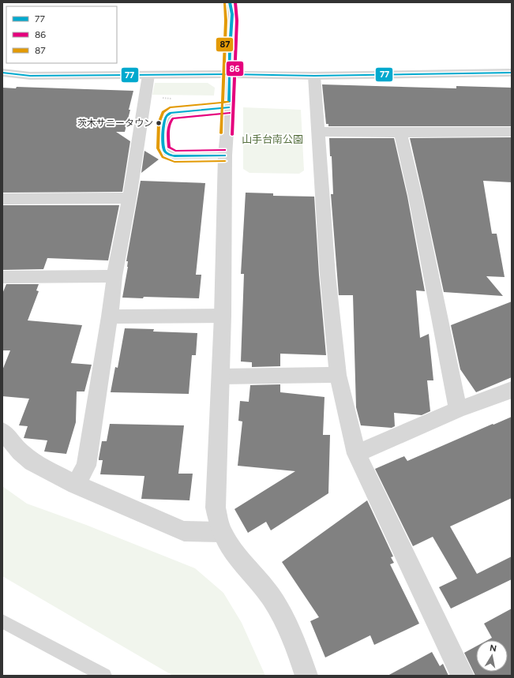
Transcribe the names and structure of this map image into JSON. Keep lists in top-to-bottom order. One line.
{"parks":["山手台南公園"],"places":["茨木サニータウン"],"lines":["transit line 77","transit line 86","transit line 87"],"legend":["77","86","87"],"north":"top"}
